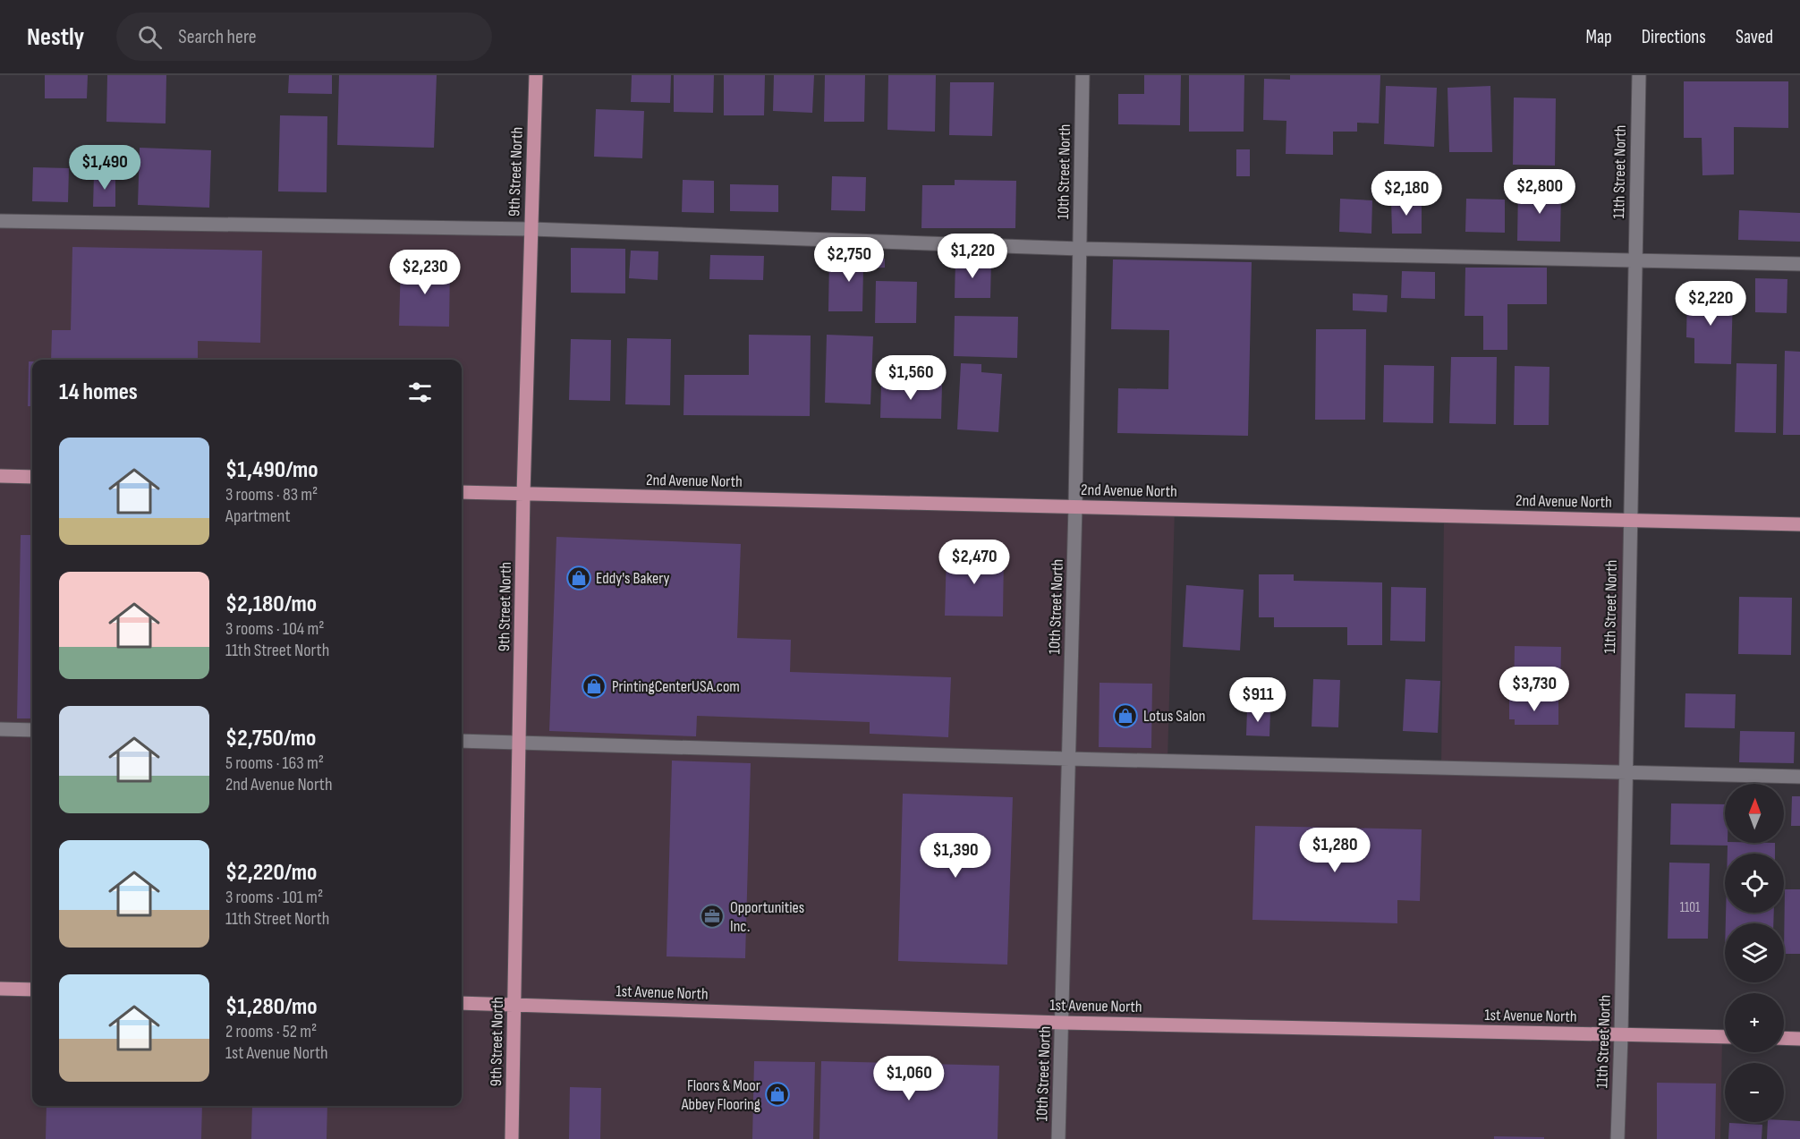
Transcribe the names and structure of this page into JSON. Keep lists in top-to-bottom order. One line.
{"streets":{"main road":["9th Street North","2nd Avenue North","1st Avenue North"],"street":["10th Street North","11th Street North"]},"crossings":[["9th Street North","2nd Avenue North"],["9th Street North","1st Avenue North"],["10th Street North","2nd Avenue North"],["10th Street North","1st Avenue North"],["11th Street North","2nd Avenue North"],["11th Street North","1st Avenue North"]],"places":{"shop":["Eddy's Bakery","PrintingCenterUSA.com","Lotus Salon","Floors & Moor Abbey Flooring"],"office":["Opportunities Inc."]},"house_numbers":["1101"],"north":"top","page":{"header":"Nestly","search":"Search here","nav":["Map","Directions","Saved"],"price":["$1,490","$2,800","$2,180","$1,220","$2,750","$2,230","$2,220","$1,560","$2,470","$3,730","$911","$1,280","$1,390","$1,060"],"heading":"14 homes","list":[{"name":"$1,490/mo","note":"3 rooms · 83 m² · Apartment"},{"name":"$2,180/mo","note":"3 rooms · 104 m² · 11th Street North"},{"name":"$2,750/mo","note":"5 rooms · 163 m² · 2nd Avenue North"},{"name":"$2,220/mo","note":"3 rooms · 101 m² · 11th Street North"},{"name":"$1,280/mo","note":"2 rooms · 52 m² · 1st Avenue North"}],"map_buttons":["+","−"]}}
